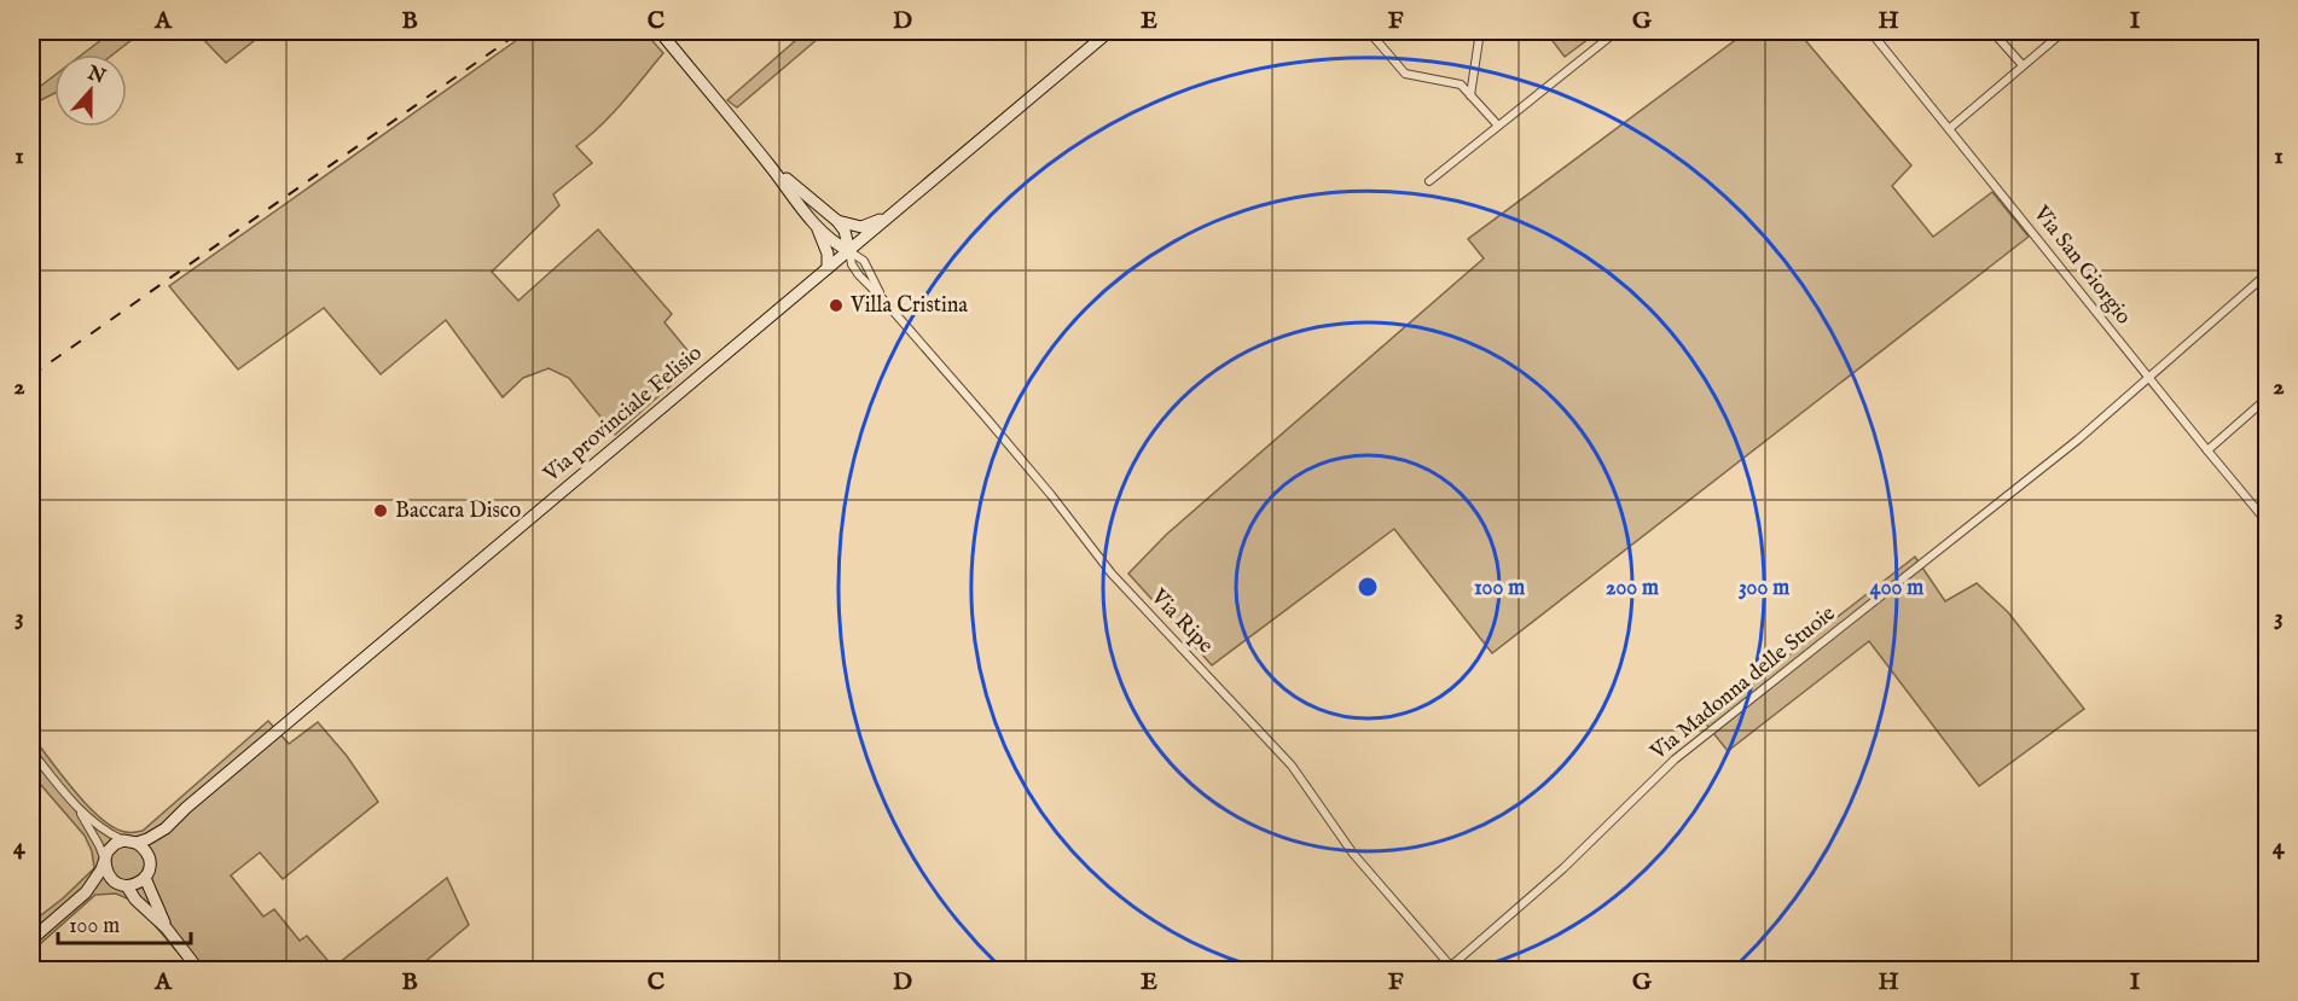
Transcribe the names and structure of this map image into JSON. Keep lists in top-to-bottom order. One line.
{"streets":{"main road":["Via provinciale Felisio"],"street":["Via San Giorgio","Via Ripe","Via Madonna delle Stuoie"]},"crossings":[["Via San Giorgio","Via Madonna delle Stuoie"],["Via provinciale Felisio","Via Ripe"],["Via Ripe","Via Madonna delle Stuoie"]],"places":["Villa Cristina","Baccara Disco"],"scale_bar":"100 m","north":"top","grid":{"columns":["A","B","C","D","E","F","G","H","I"],"rows":["1","2","3","4"]},"rings":["100 m","200 m","300 m","400 m"]}
